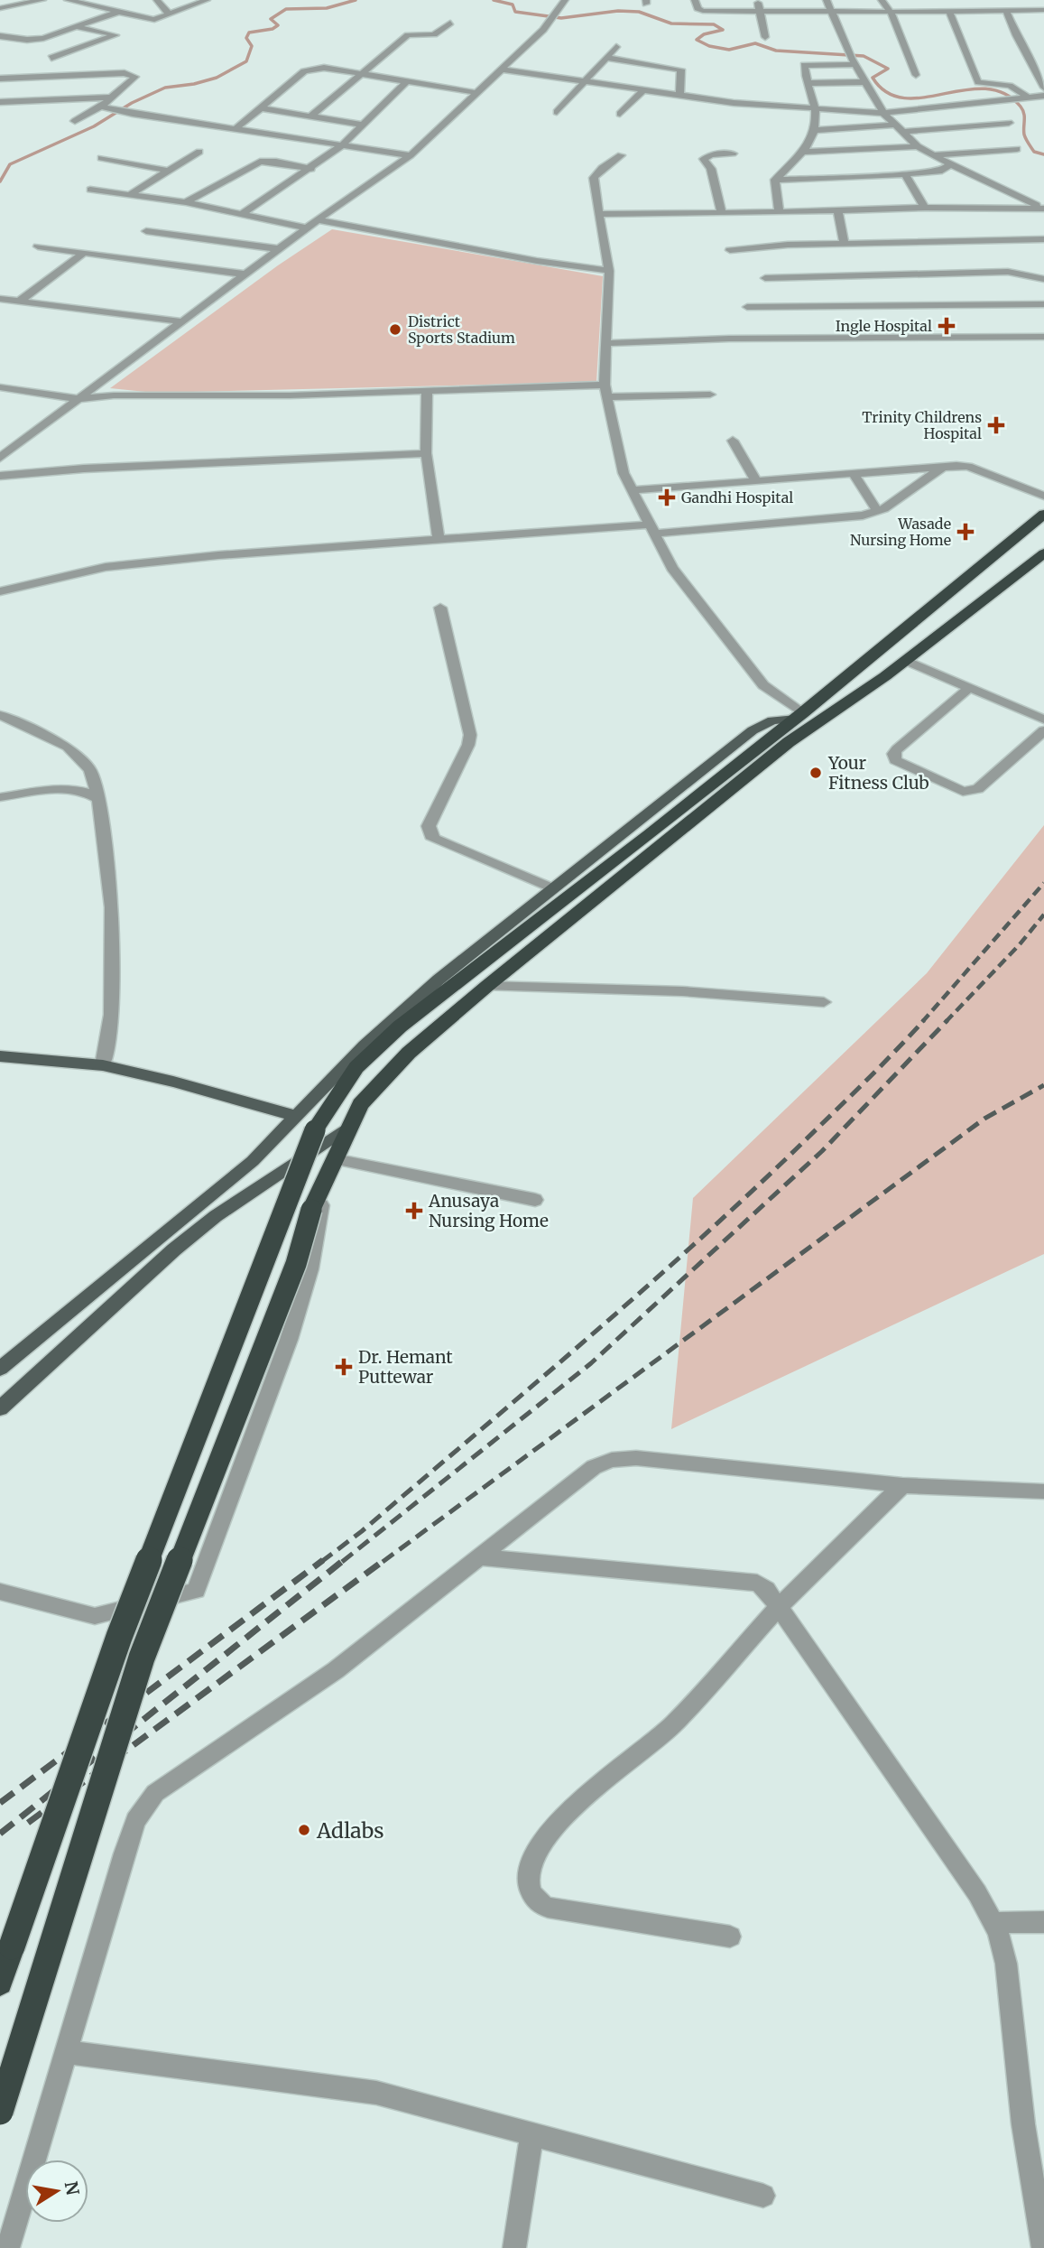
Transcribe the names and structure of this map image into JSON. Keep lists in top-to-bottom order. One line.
{"places":{"health":["Ingle Hospital","Trinity Childrens Hospital","Gandhi Hospital","Wasade Nursing Home","Anusaya Nursing Home","Dr. Hemant Puttewar"],"other":["District Sports Stadium","Your Fitness Club","Adlabs"]},"north":"right"}
